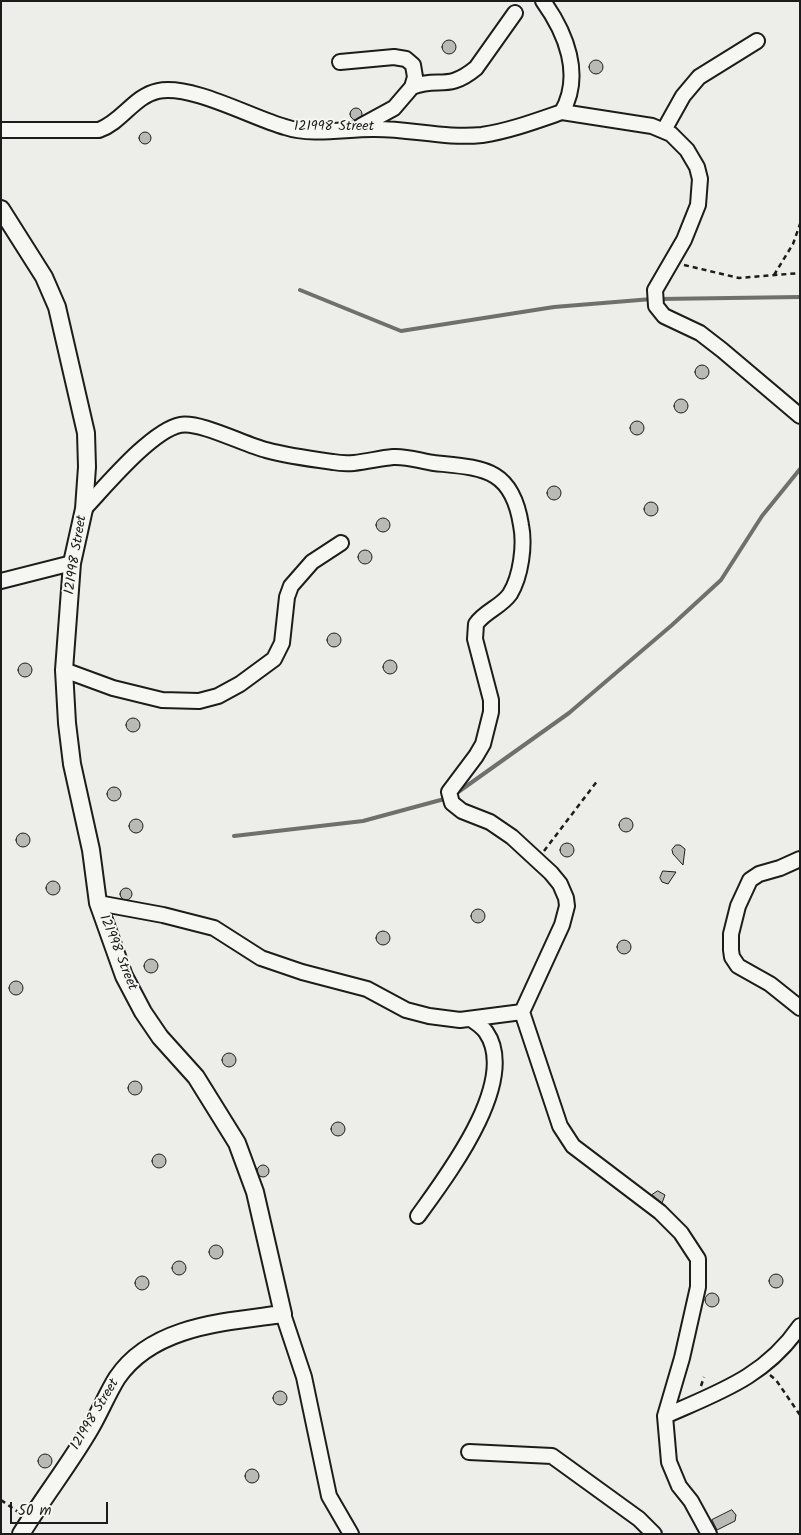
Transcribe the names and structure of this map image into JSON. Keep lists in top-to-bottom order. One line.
{"streets":{"street":["121998 Street"]},"scale_bar":"50 m"}
